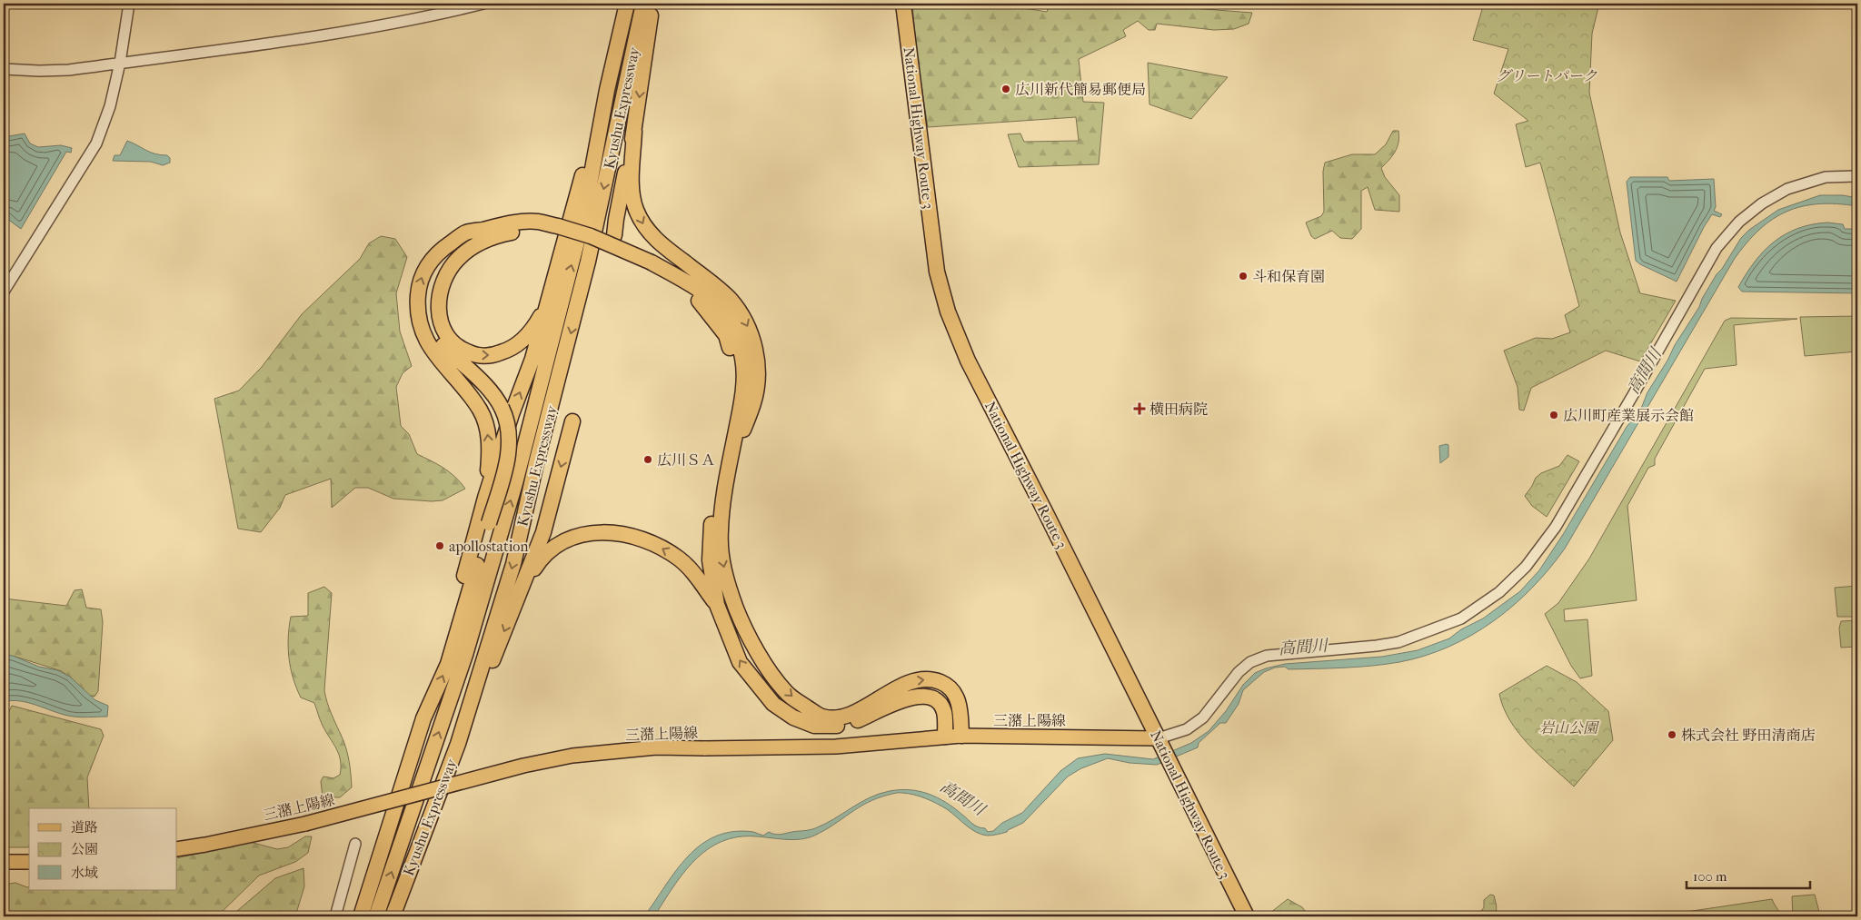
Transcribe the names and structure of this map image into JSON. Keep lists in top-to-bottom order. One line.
{"streets":{"highway":["Kyushu Expressway","National Highway Route 3"],"main road":["三潴上陽線"]},"crossings":[["National Highway Route 3","三潴上陽線"]],"water":["高間川"],"parks":["グリートパーク","岩山公園"],"places":{"other":["広川新代簡易郵便局","斗和保育園","広川町産業展示会館","広川ＳＡ","apollostation","株式会社 野田清商店"],"health":["横田病院"]},"legend":["道路","公園","水域"],"scale_bar":"100 m"}
